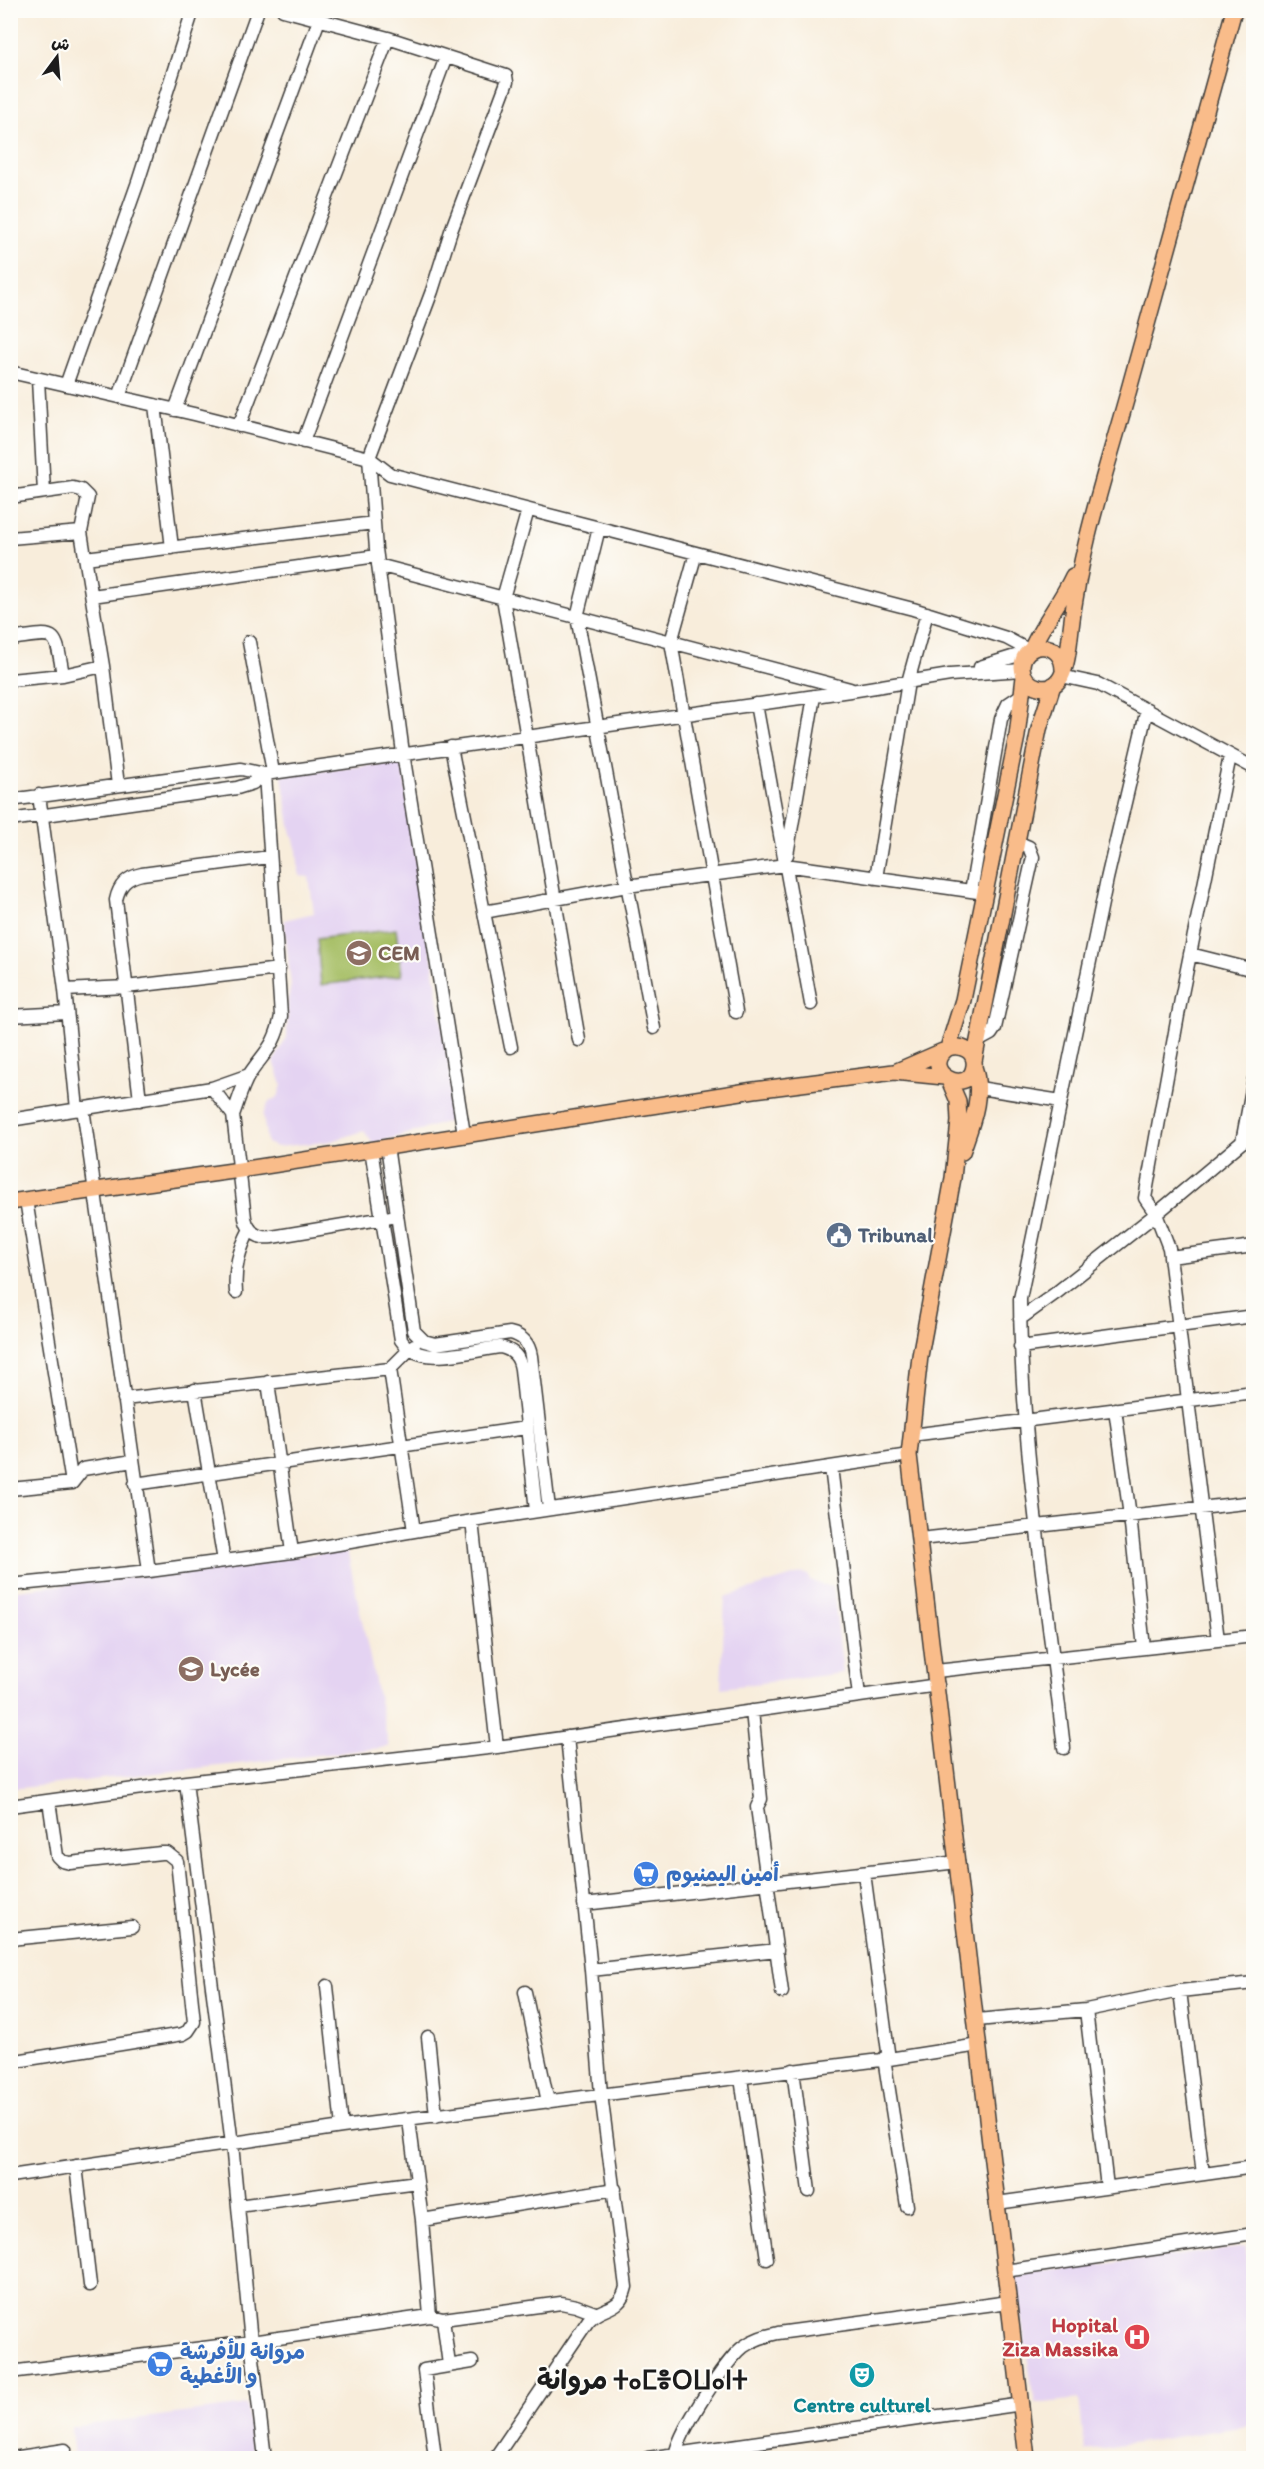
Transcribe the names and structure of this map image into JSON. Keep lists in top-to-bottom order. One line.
{"districts":["مروانة ⵜⴰⵎⴻⵔⵡⴰⵏⵜ"],"places":{"school or university":["CEM","Lycée"],"public building":["Tribunal"],"supermarket":["أمين اليمنيوم","مروانة للأفرشة و الأغطية"],"hospital":["Hopital Ziza Massika"],"theatre":["Centre culturel"]},"north":"top"}
